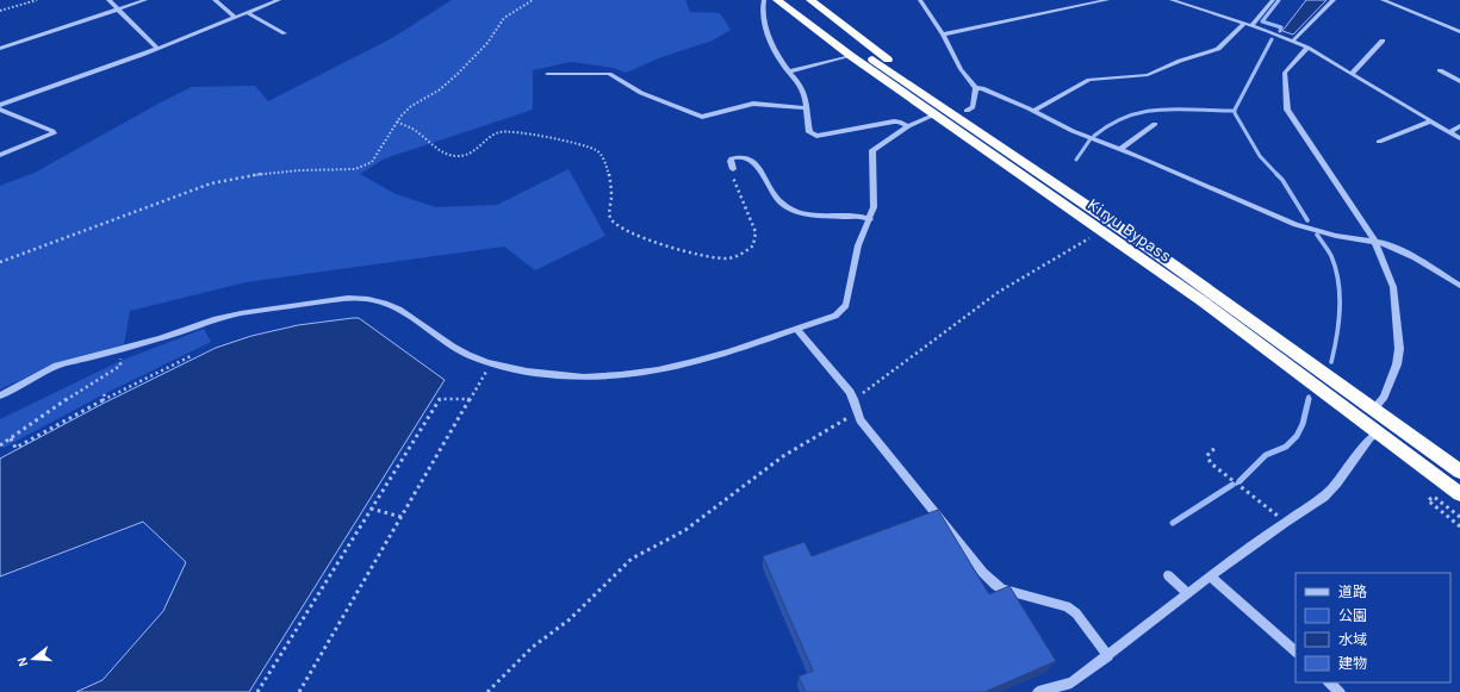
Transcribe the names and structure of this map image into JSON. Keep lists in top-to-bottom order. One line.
{"streets":{"highway":["Kiryu Bypass"]},"legend":["道路","公園","水域","建物"],"north":"left"}
